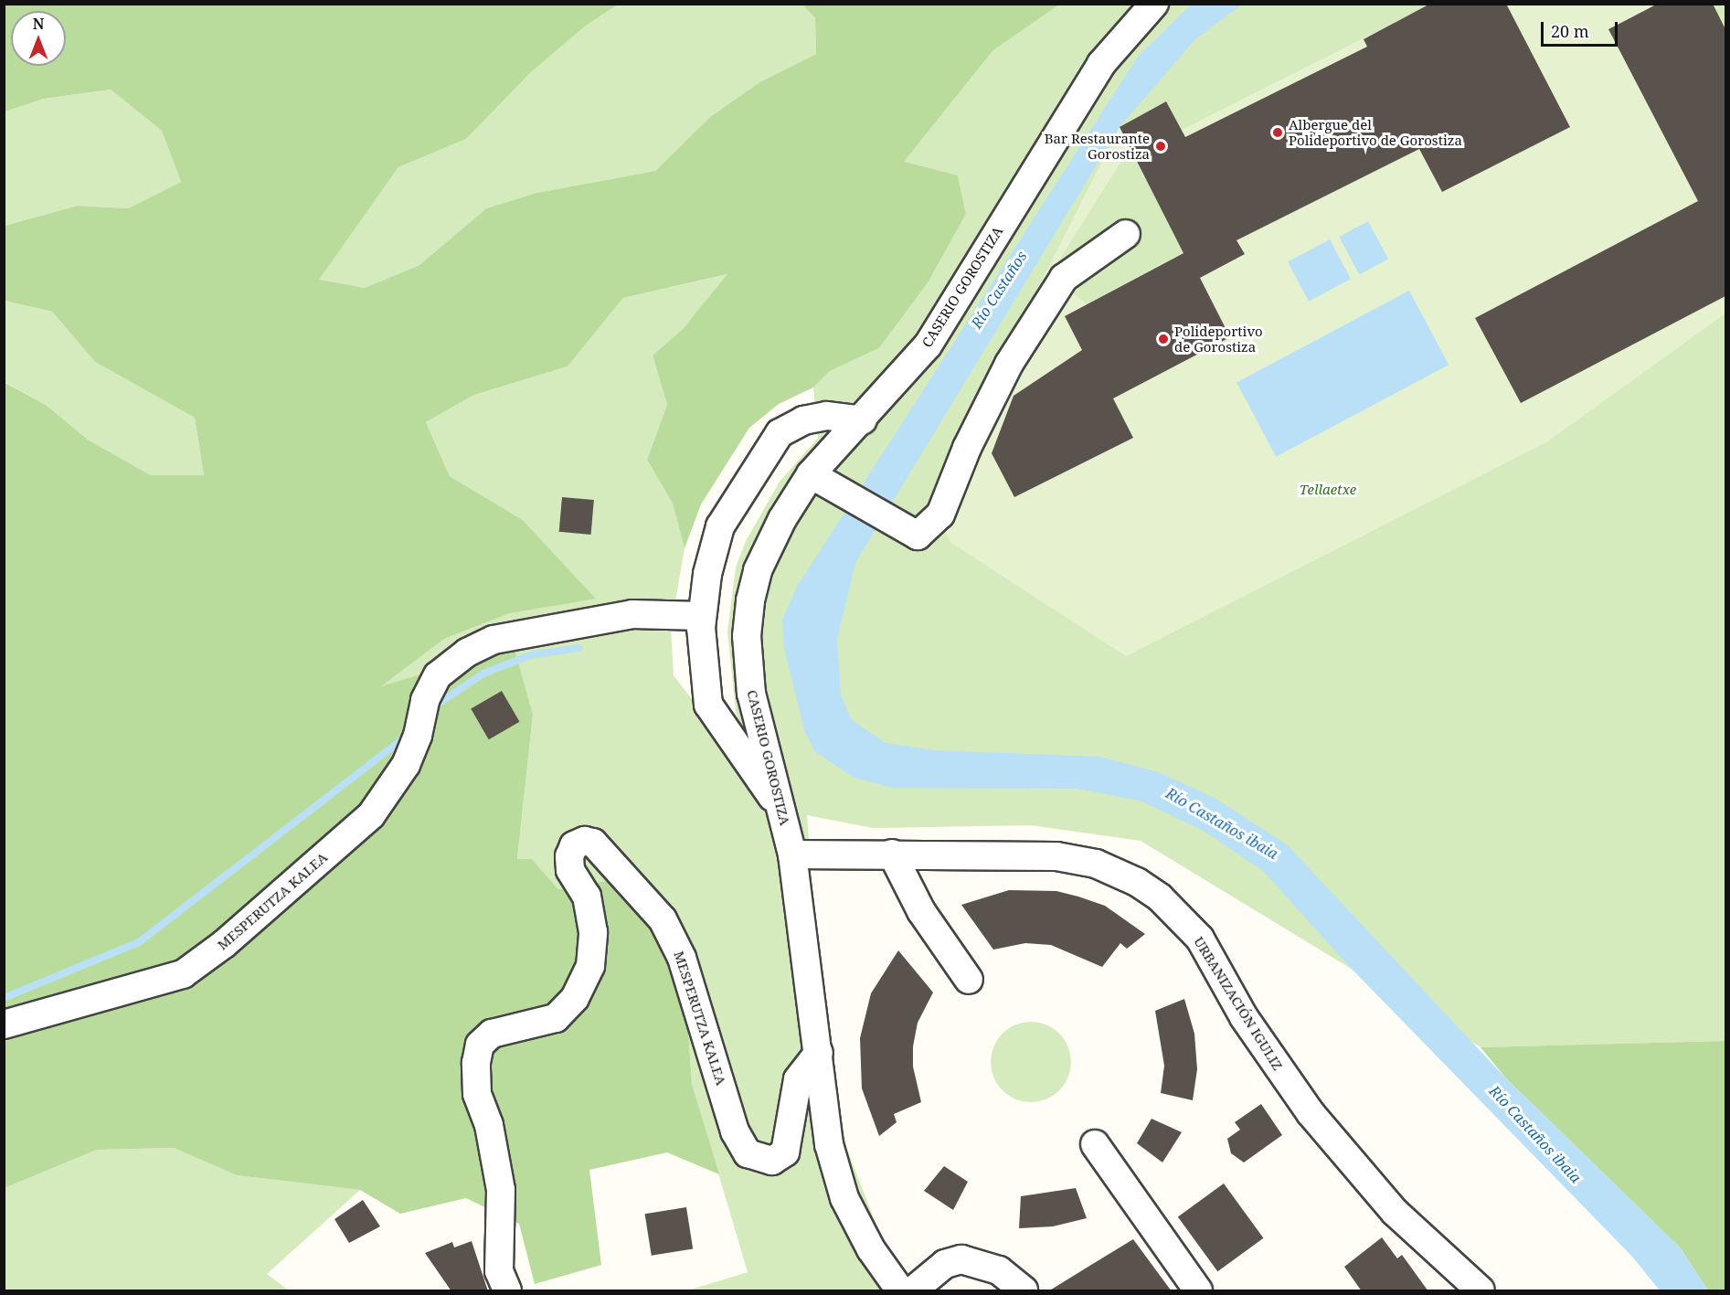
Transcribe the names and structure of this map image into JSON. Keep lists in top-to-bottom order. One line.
{"streets":{"street":["CASERIO GOROSTIZA","MESPERUTZA KALEA","URBANIZACIÓN IGULIZ"]},"crossings":[["CASERIO GOROSTIZA","MESPERUTZA KALEA"],["CASERIO GOROSTIZA","URBANIZACIÓN IGULIZ"]],"water":["Río Castaños","Río Castaños ibaia"],"parks":["Tellaetxe"],"places":["Albergue del Polideportivo de Gorostiza","Bar Restaurante Gorostiza","Polideportivo de Gorostiza"],"scale_bar":"20 m","north":"top"}
